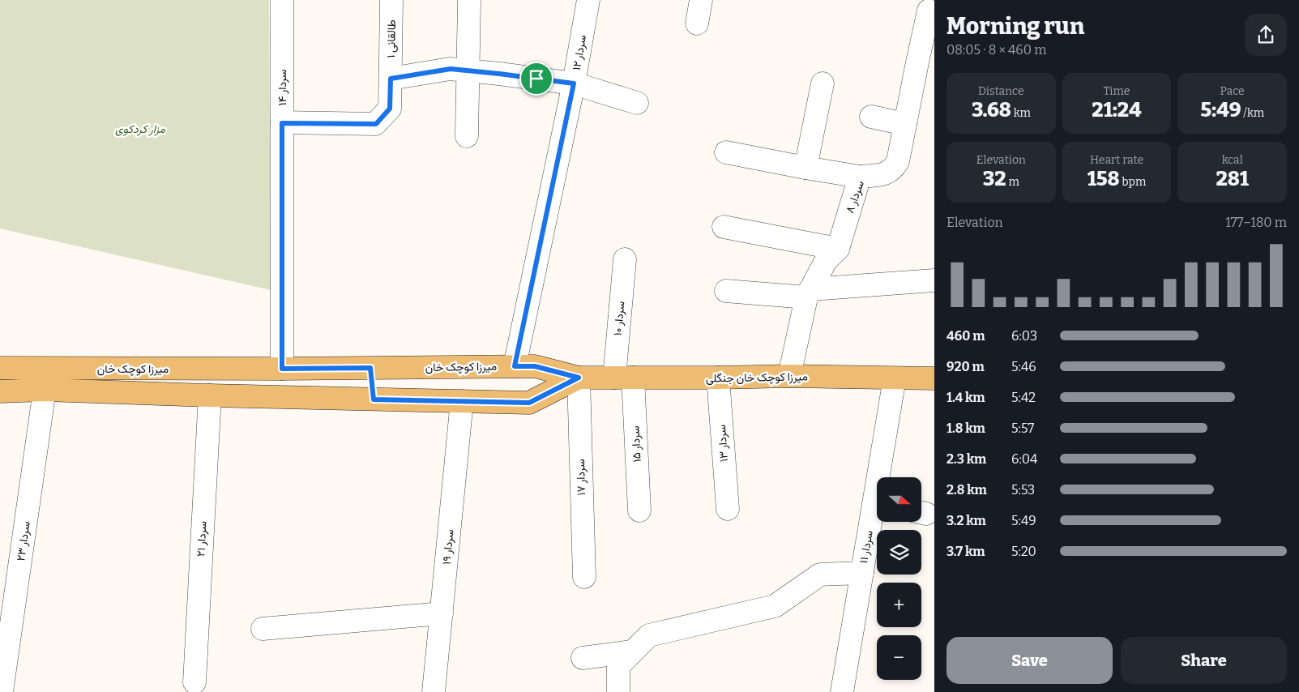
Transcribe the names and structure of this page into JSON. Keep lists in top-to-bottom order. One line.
{"streets":{"main road":["میرزا کوچک خان","میرزا کوچک خان جنگلی"],"street":["طالقانی ۱","سردار ۱۲","سردار ۱۴","سردار ۸","سردار ۱۰","سردار ۱۳","سردار ۱۵","سردار ۱۷","سردار ۲۱","سردار ۲۳","سردار ۱۹","سردار ۱۱"]},"crossings":[["طالقانی ۱","سردار ۱۴"],["سردار ۱۲","میرزا کوچک خان"],["سردار ۱۴","میرزا کوچک خان"],["سردار ۸","میرزا کوچک خان جنگلی"],["سردار ۱۰","میرزا کوچک خان جنگلی"],["سردار ۱۰","سردار ۱۵"],["میرزا کوچک خان","میرزا کوچک خان جنگلی"],["میرزا کوچک خان","سردار ۱۷"],["میرزا کوچک خان","سردار ۲۱"],["میرزا کوچک خان","سردار ۲۳"],["میرزا کوچک خان","سردار ۱۹"],["میرزا کوچک خان جنگلی","سردار ۱۳"],["میرزا کوچک خان جنگلی","سردار ۱۵"],["میرزا کوچک خان جنگلی","سردار ۱۷"],["میرزا کوچک خان جنگلی","سردار ۱۱"]],"parks":["مزار کردکوی"],"north":"right","page":{"heading":["Morning run","08:05 · 8 × 460 m"],"stats":[["Distance","3.68 km"],["Time","21:24"],["Pace","5:49 /km"],["Elevation","32 m"],["Heart rate","158 bpm"],["kcal","281"]],"chart":["Elevation","177–180 m"],"list":[{"name":"460 m","note":"6:03"},{"name":"920 m","note":"5:46"},{"name":"1.4 km","note":"5:42"},{"name":"1.8 km","note":"5:57"},{"name":"2.3 km","note":"6:04"},{"name":"2.8 km","note":"5:53"},{"name":"3.2 km","note":"5:49"},{"name":"3.7 km","note":"5:20"}],"map_buttons":["+","−"],"buttons":["Save","Share"]}}
